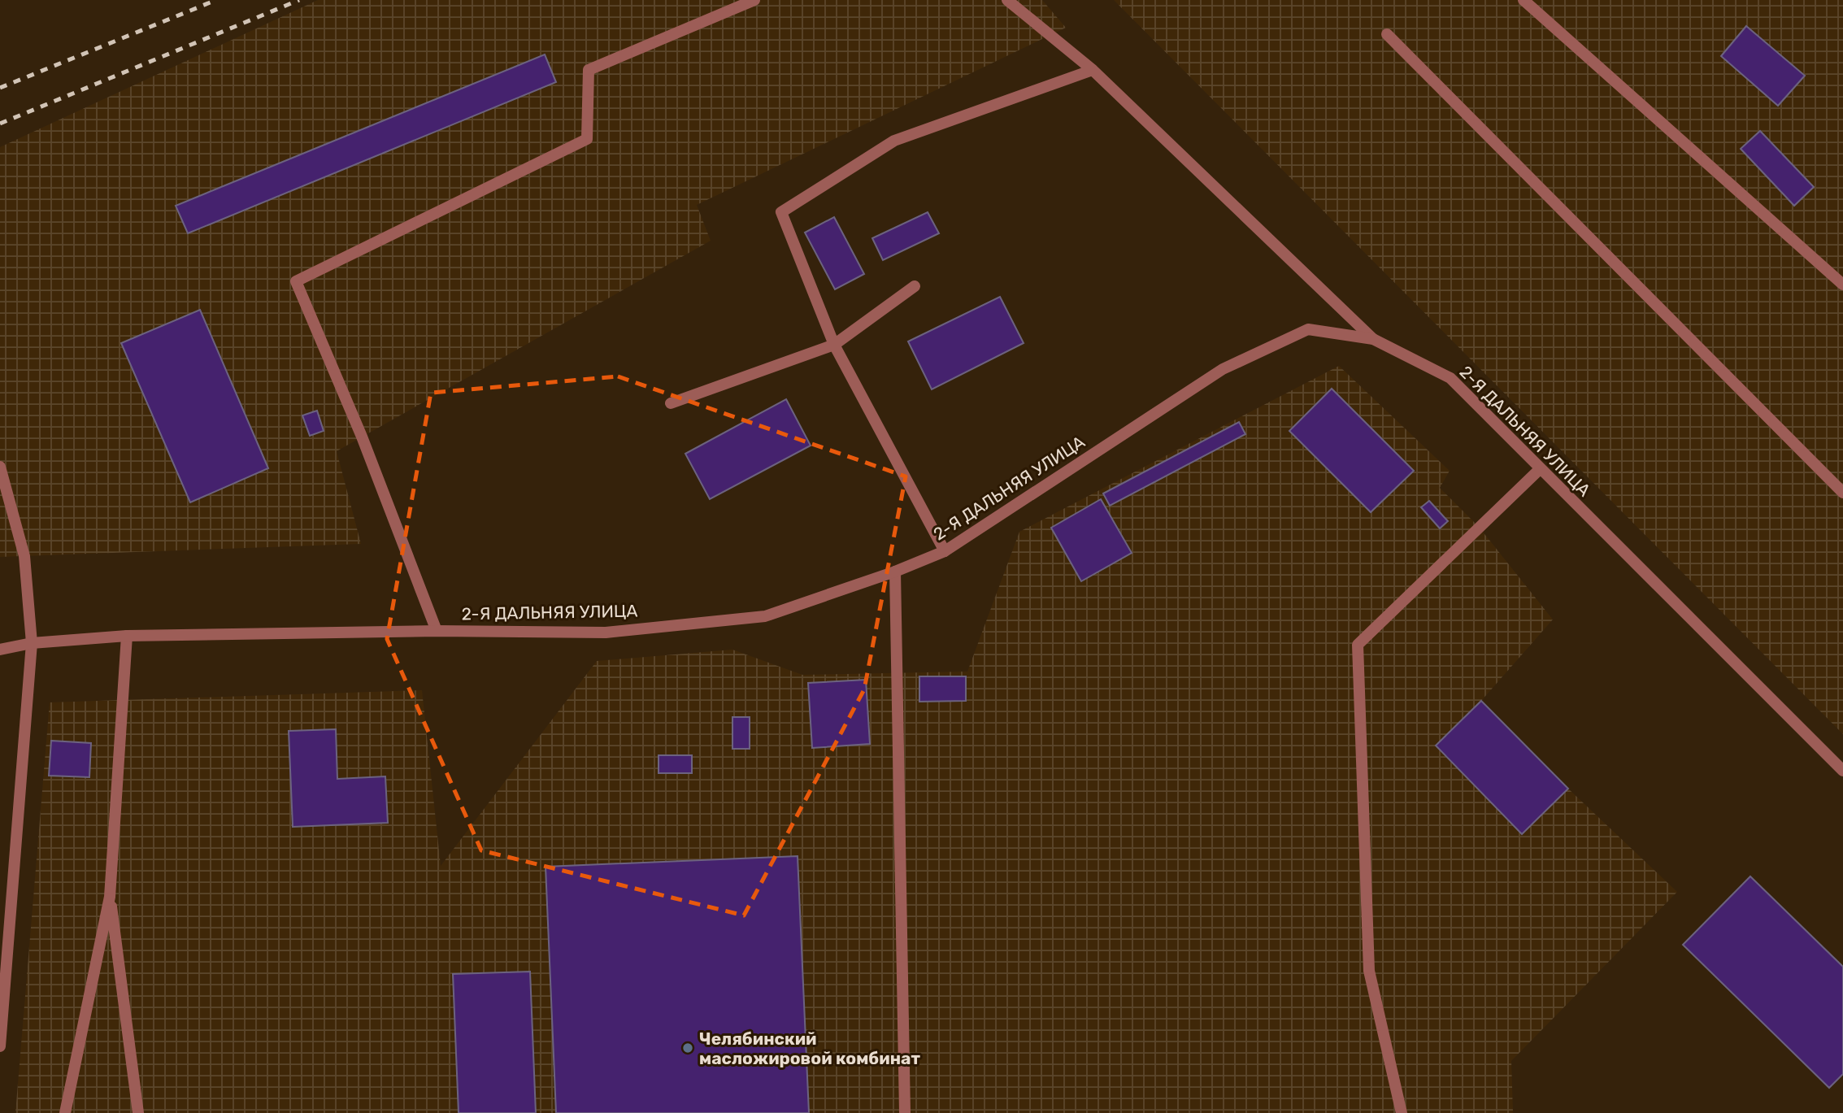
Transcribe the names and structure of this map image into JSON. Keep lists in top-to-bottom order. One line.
{"streets":{"street":["2-Я ДАЛЬНЯЯ УЛИЦА"]},"places":["Челябинский масложировой комбинат"]}
